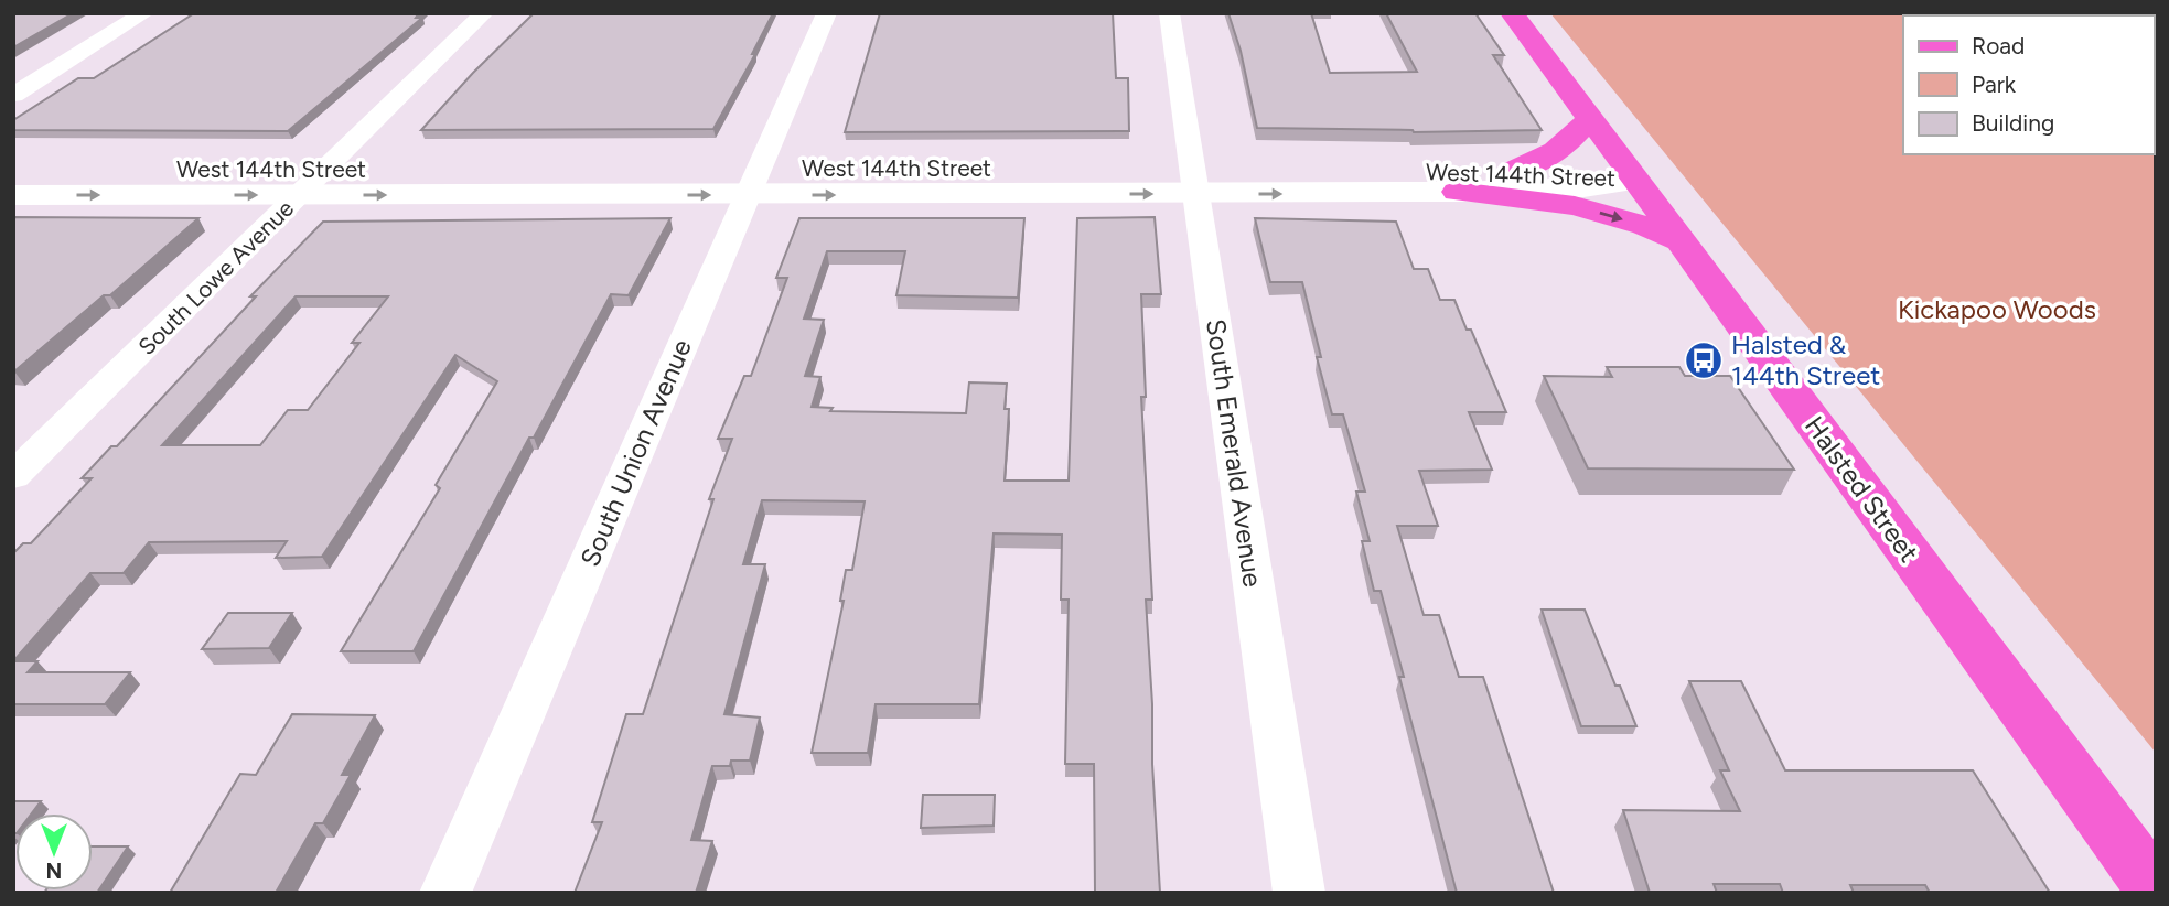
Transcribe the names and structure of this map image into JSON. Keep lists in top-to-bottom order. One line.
{"streets":{"main road":["Halsted Street"],"street":["West 144th Street","South Lowe Avenue","South Union Avenue","South Emerald Avenue"]},"crossings":[["West 144th Street","South Lowe Avenue"],["West 144th Street","South Union Avenue"],["West 144th Street","South Emerald Avenue"],["West 144th Street","Halsted Street"]],"parks":["Kickapoo Woods"],"places":{"bus stop":["Halsted & 144th Street"]},"legend":["Road","Park","Building"],"north":"bottom"}
